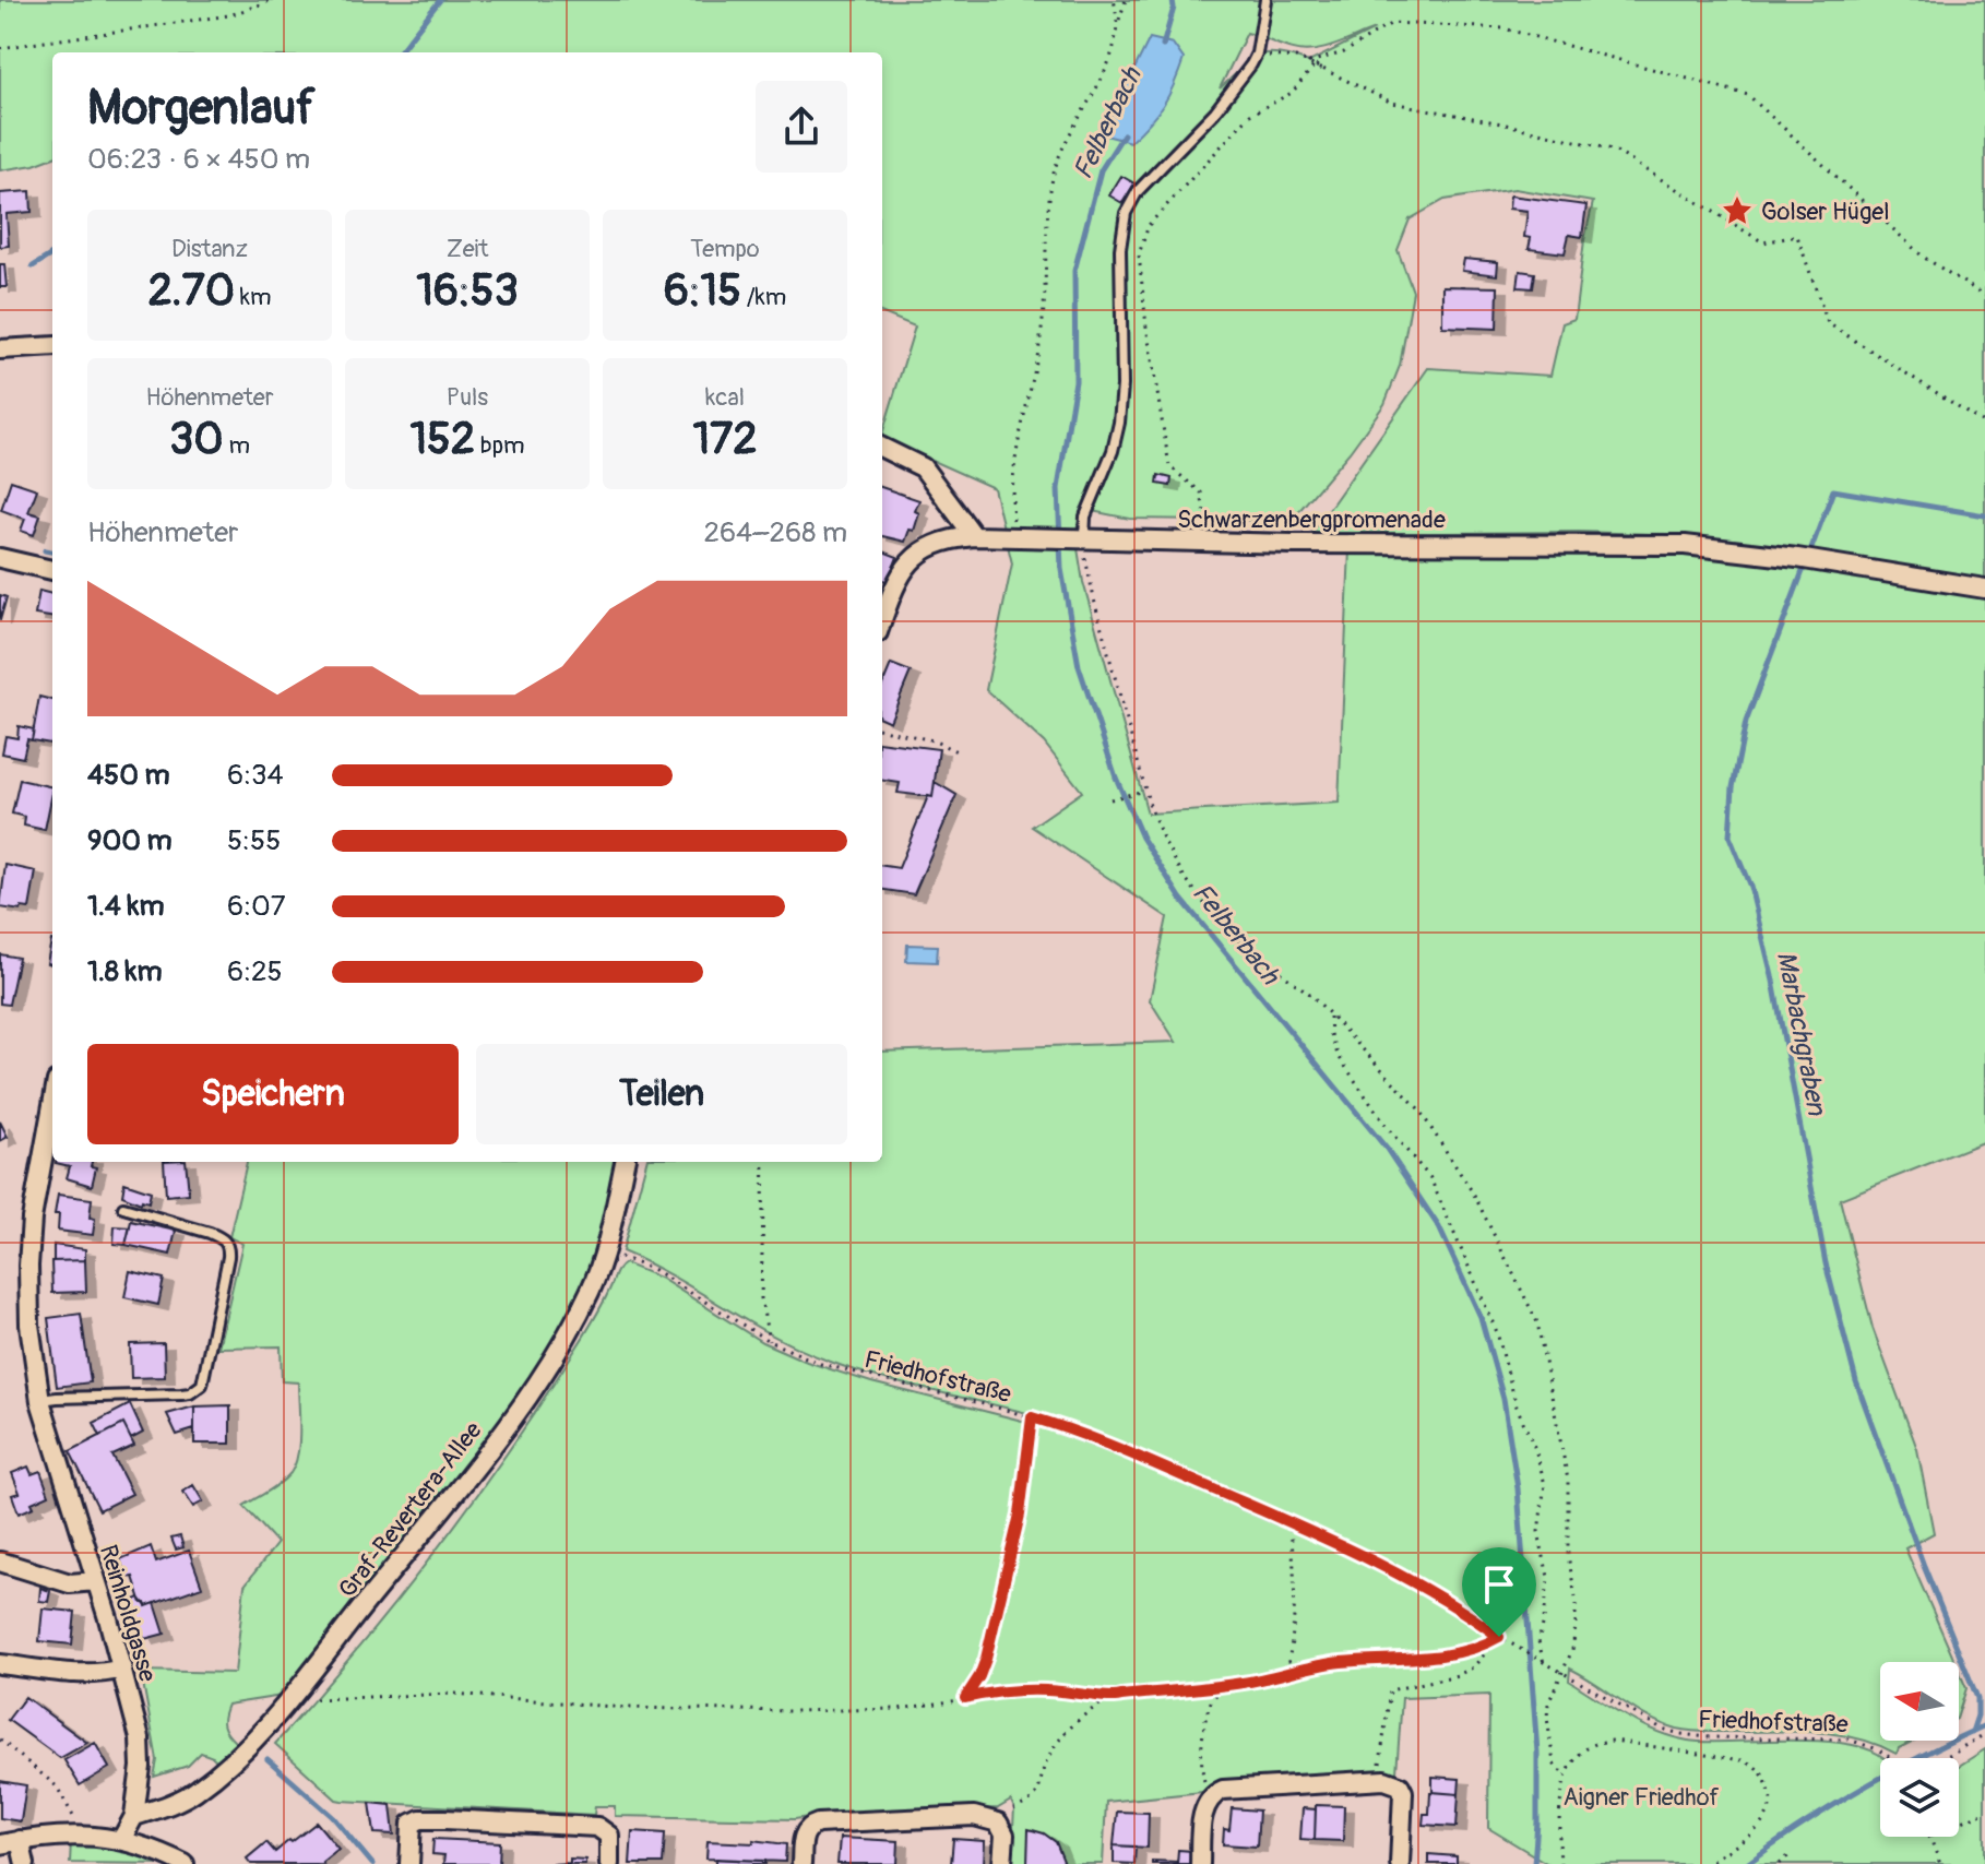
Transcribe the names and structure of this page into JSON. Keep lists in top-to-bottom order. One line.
{"streets":{"street":["Schwarzenbergpromenade","Graf-Revertera-Allee","Reinholdgasse"],"path":["Friedhofstraße"]},"crossings":[["Friedhofstraße","Graf-Revertera-Allee"],["Graf-Revertera-Allee","Reinholdgasse"]],"water":["Felberbach","Marbachgraben"],"parks":["Aigner Friedhof"],"places":{"place":["Golser Hügel"]},"north":"left","page":{"heading":["Morgenlauf","06:23 · 6 × 450 m"],"stats":[["Distanz","2.70 km"],["Zeit","16:53"],["Tempo","6:15 /km"],["Höhenmeter","30 m"],["Puls","152 bpm"],["kcal","172"]],"chart":["Höhenmeter","264–268 m"],"list":[{"name":"450 m","note":"6:34"},{"name":"900 m","note":"5:55"},{"name":"1.4 km","note":"6:07"},{"name":"1.8 km","note":"6:25"}],"buttons":["Speichern","Teilen"]}}
